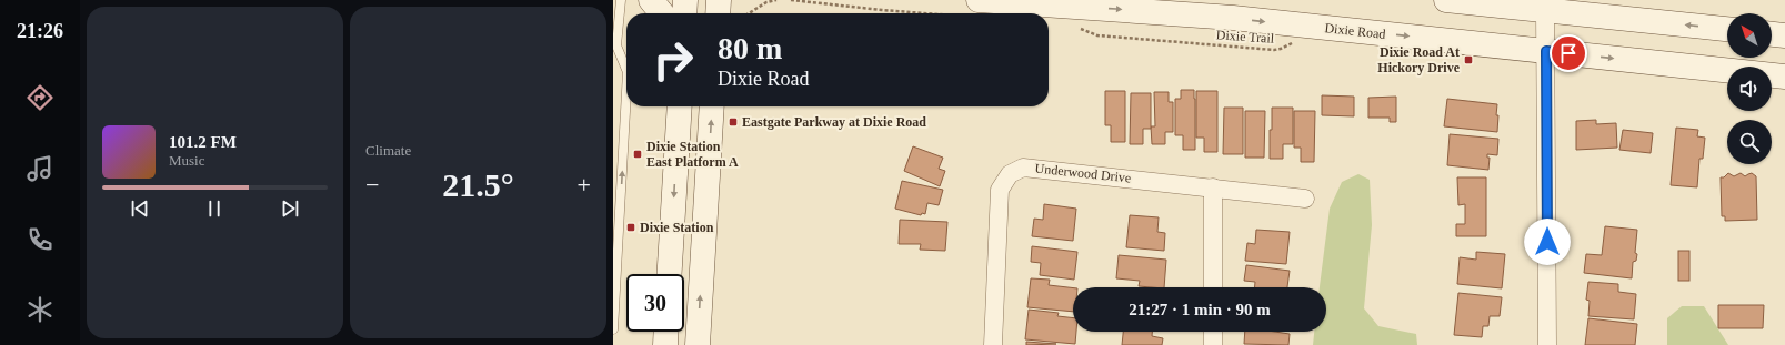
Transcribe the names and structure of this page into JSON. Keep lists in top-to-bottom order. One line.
{"streets":{"main road":["Dixie Road"],"street":["Underwood Drive"],"path":["Dixie Trail"]},"places":{"transit":["Dixie Road At Hickory Drive","Eastgate Parkway at Dixie Road","Dixie Station East Platform A","Dixie Station"]},"north":"top left","page":{"tabs":"21:26","tile":"Climate","turn":["80 m","Dixie Road"],"song":["101.2 FM","Music"],"heat":["−","21.5°","+"],"limit":"30","trip":"21:27 · 1 min · 90 m"}}
